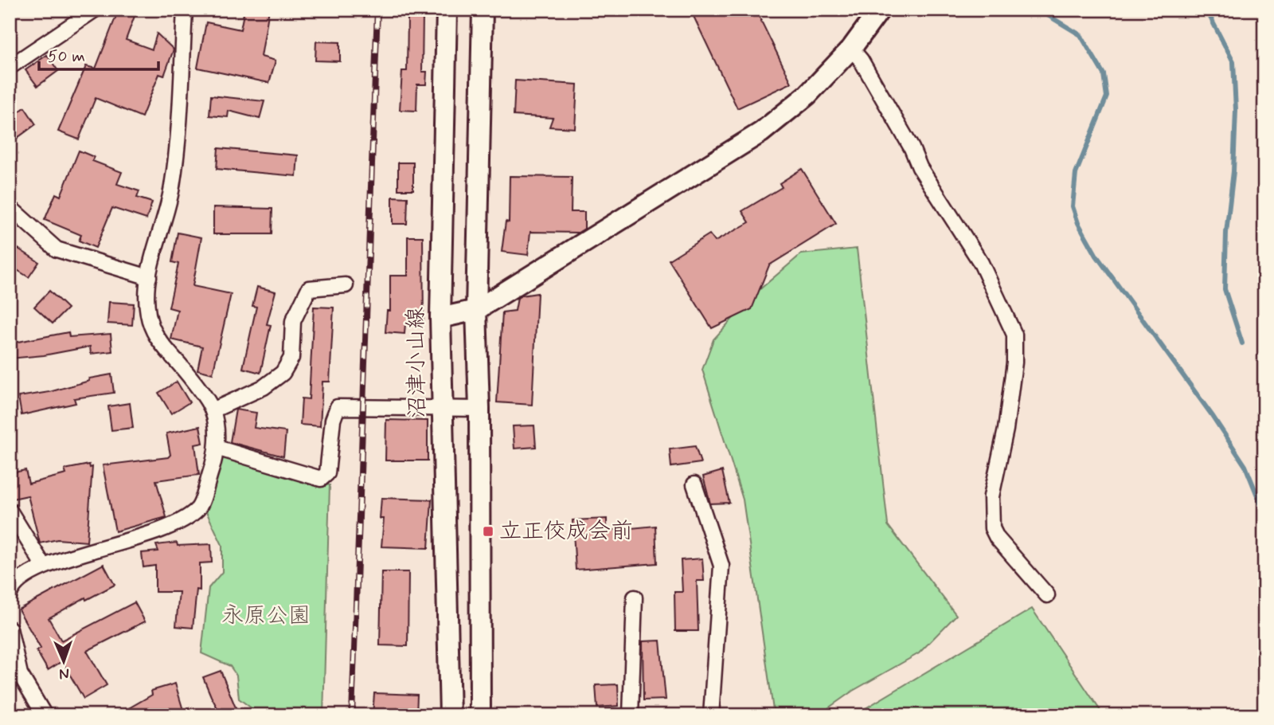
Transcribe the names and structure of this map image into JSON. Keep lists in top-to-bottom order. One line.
{"streets":{"main road":["沼津小山線"]},"parks":["永原公園"],"places":{"transit":["立正佼成会前"]},"scale_bar":"50 m","north":"bottom"}
